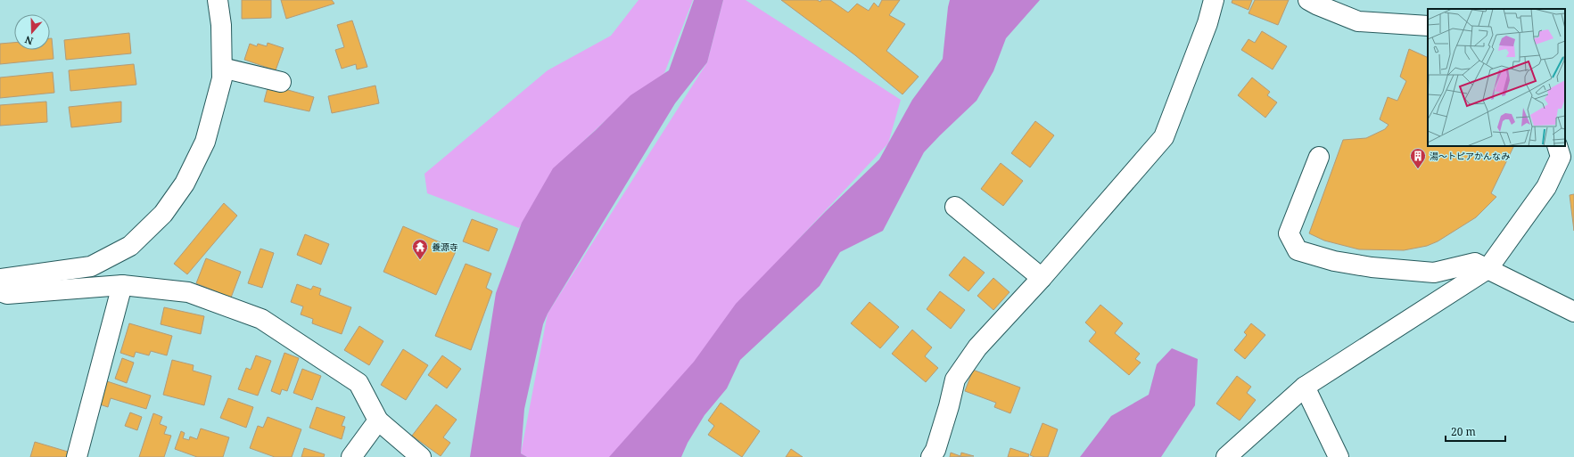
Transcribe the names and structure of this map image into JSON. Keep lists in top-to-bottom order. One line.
{"places":{"building":["湯～トピアかんなみ"],"temple":["養源寺"]},"scale_bar":"20 m","north":"bottom"}
